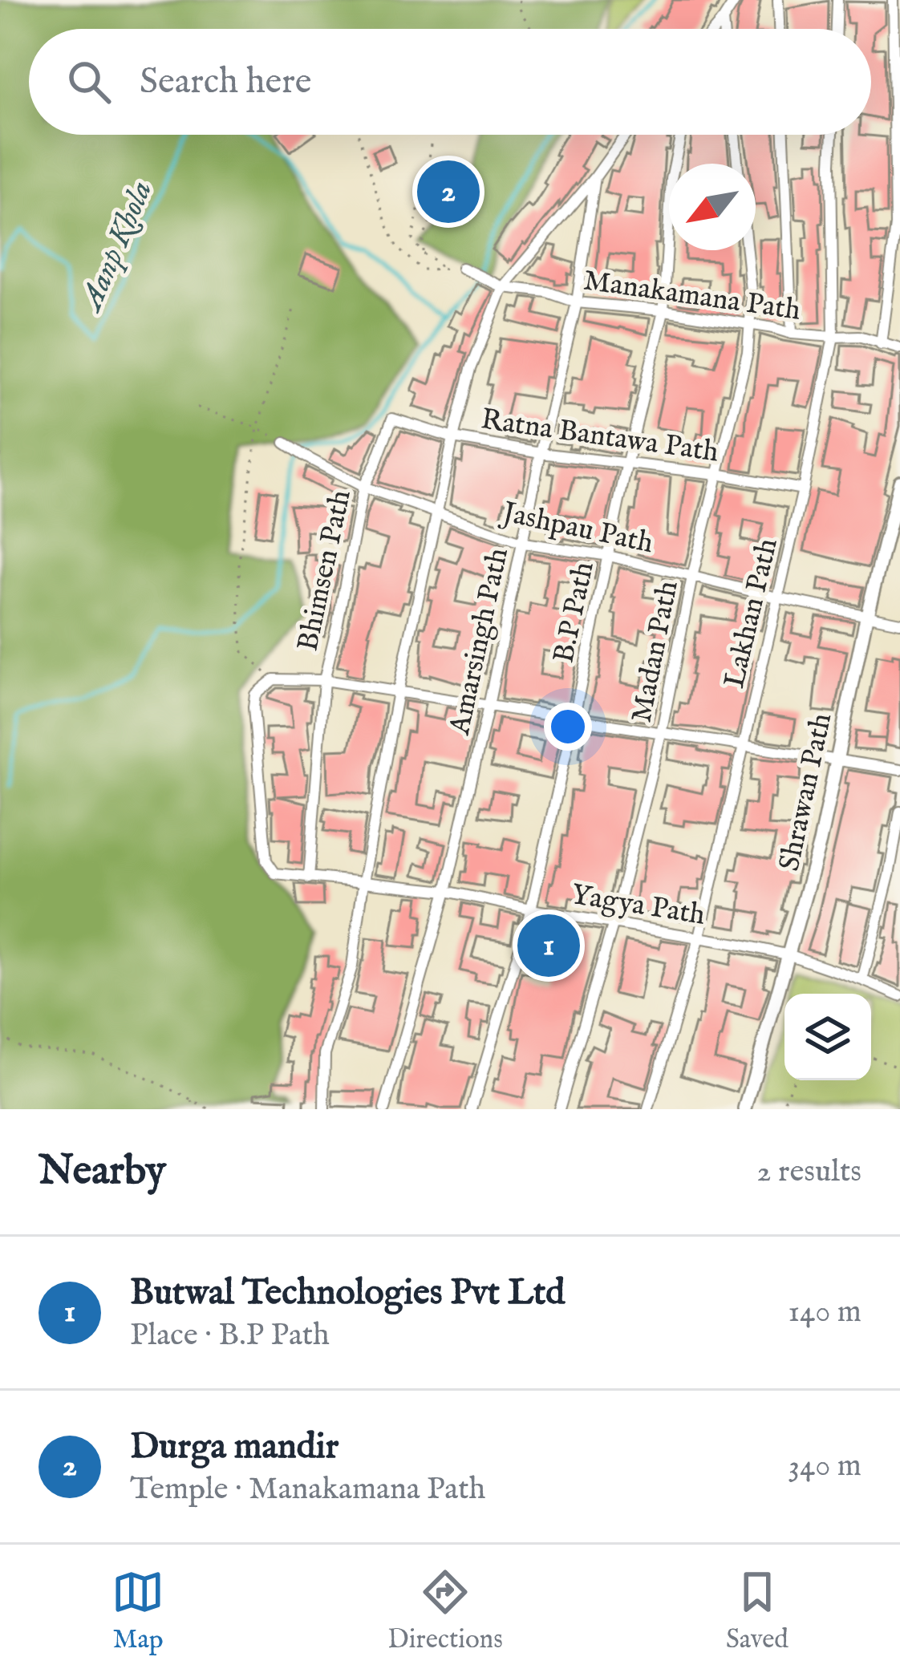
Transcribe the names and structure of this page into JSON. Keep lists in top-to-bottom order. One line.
{"streets":{"street":["Manakamana Path","Ratna Bantawa Path","Jashpau Path","Bhimsen Path","B.P Path","Lakhan Path","Amarsingh Path","Madan Path","Shrawan Path","Yagya Path"]},"crossings":[["Manakamana Path","B.P Path"],["Manakamana Path","Lakhan Path"],["Manakamana Path","Amarsingh Path"],["Manakamana Path","Madan Path"],["Ratna Bantawa Path","Bhimsen Path"],["Ratna Bantawa Path","B.P Path"],["Ratna Bantawa Path","Lakhan Path"],["Ratna Bantawa Path","Amarsingh Path"],["Ratna Bantawa Path","Madan Path"],["Jashpau Path","Bhimsen Path"],["Jashpau Path","B.P Path"],["Jashpau Path","Lakhan Path"],["Jashpau Path","Amarsingh Path"],["Jashpau Path","Madan Path"],["Jashpau Path","Shrawan Path"],["Bhimsen Path","Yagya Path"],["B.P Path","Yagya Path"],["Lakhan Path","Yagya Path"],["Amarsingh Path","Yagya Path"],["Madan Path","Yagya Path"],["Shrawan Path","Yagya Path"]],"water":["Aanp Khola"],"north":"bottom left","page":{"search":"Search here","pins":["2","1"],"heading":["Nearby","2 results"],"list":[{"mark":"1","name":"Butwal Technologies Pvt Ltd","note":"Place · B.P Path","value":"140 m"},{"mark":"2","name":"Durga mandir","note":"Temple · Manakamana Path","value":"340 m"}],"nav":["Map","Directions","Saved"]}}
